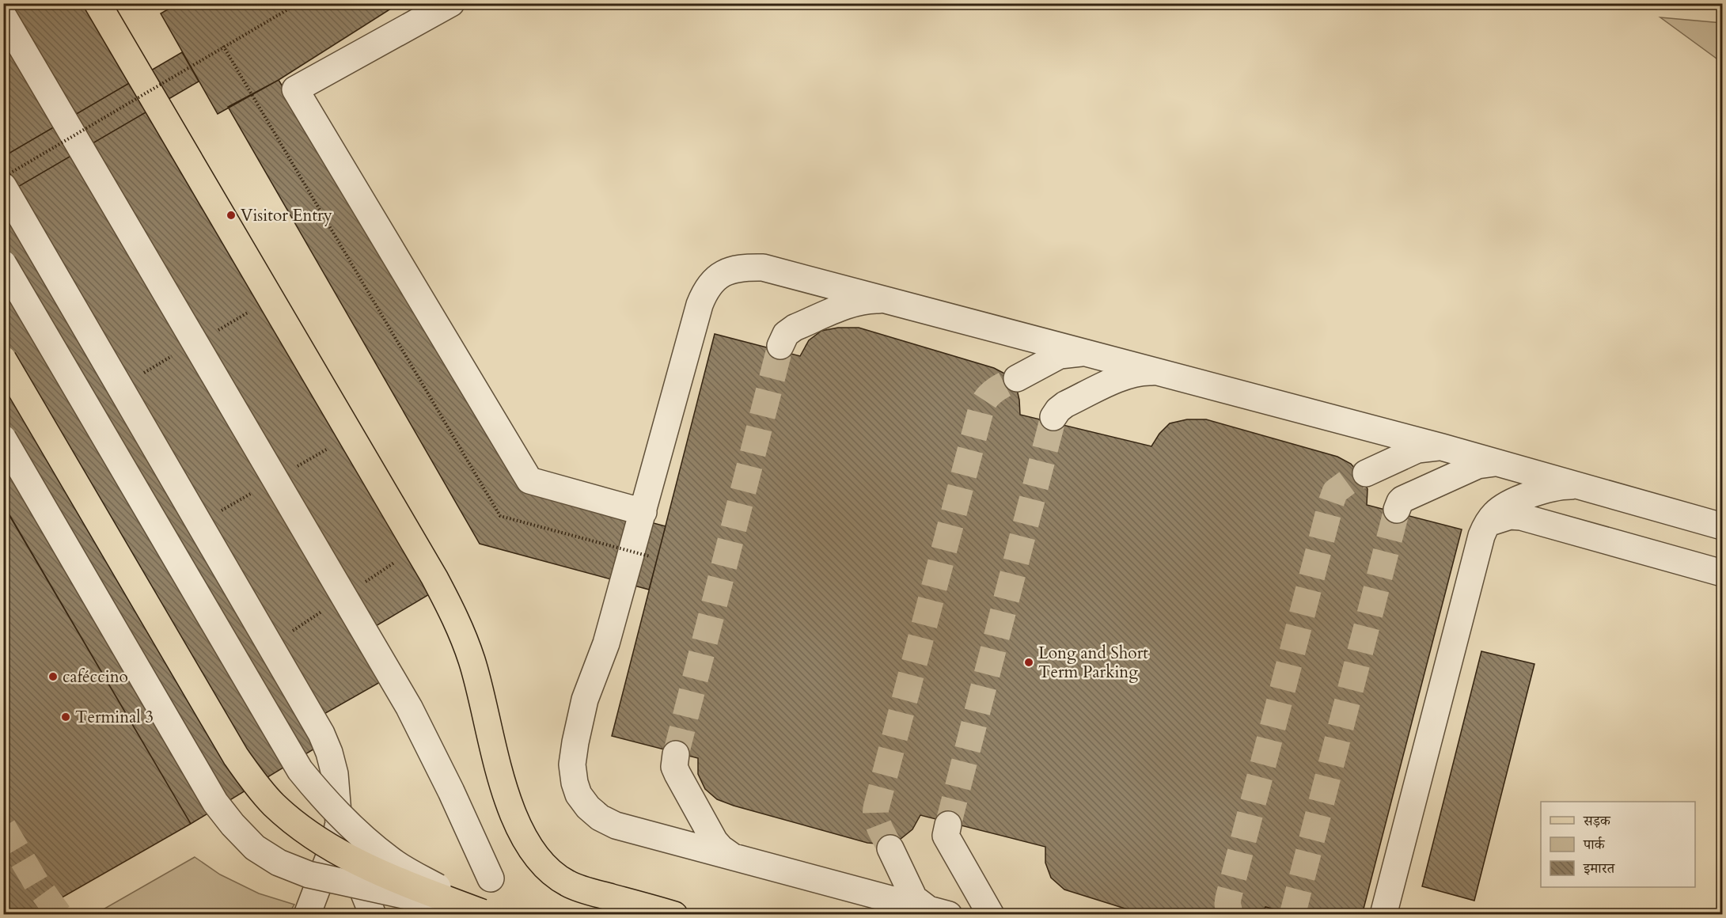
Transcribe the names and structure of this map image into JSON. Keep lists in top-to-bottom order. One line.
{"places":["Visitor Entry","Long and Short Term Parking","caféccino","Terminal 3"],"legend":["सड़क","पार्क","इमारत"]}
